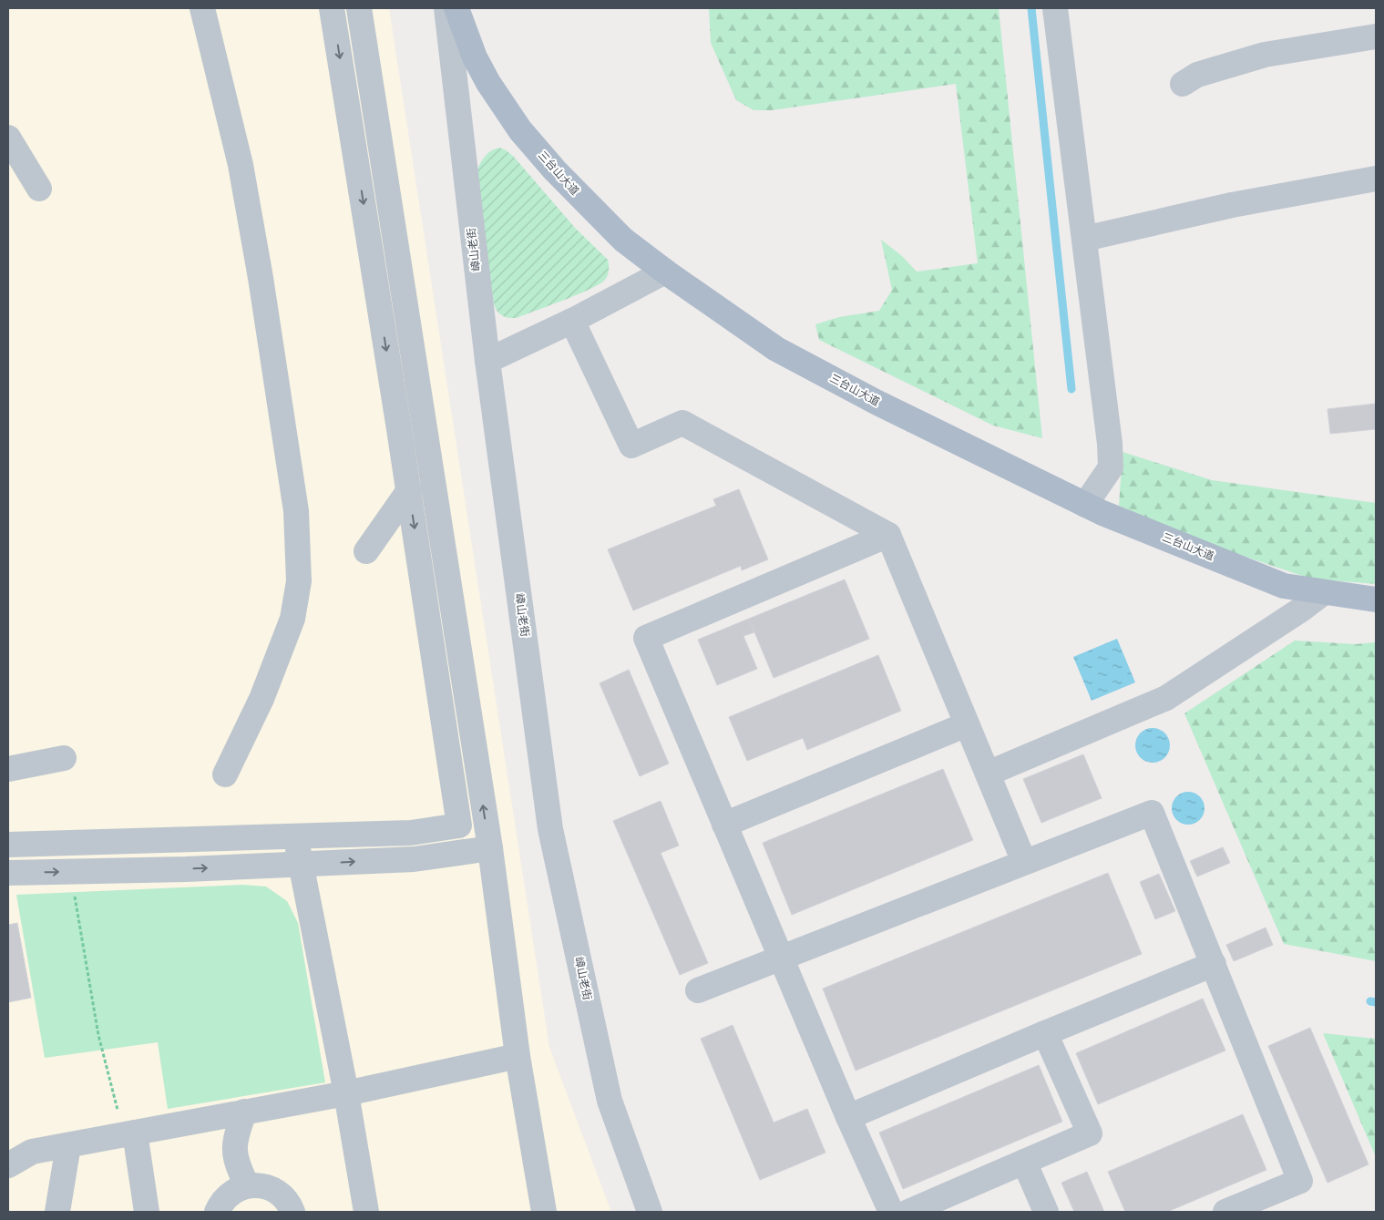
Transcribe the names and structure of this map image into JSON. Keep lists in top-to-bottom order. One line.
{"streets":{"main road":["三台山大道"],"street":["嶂山老街"]}}
